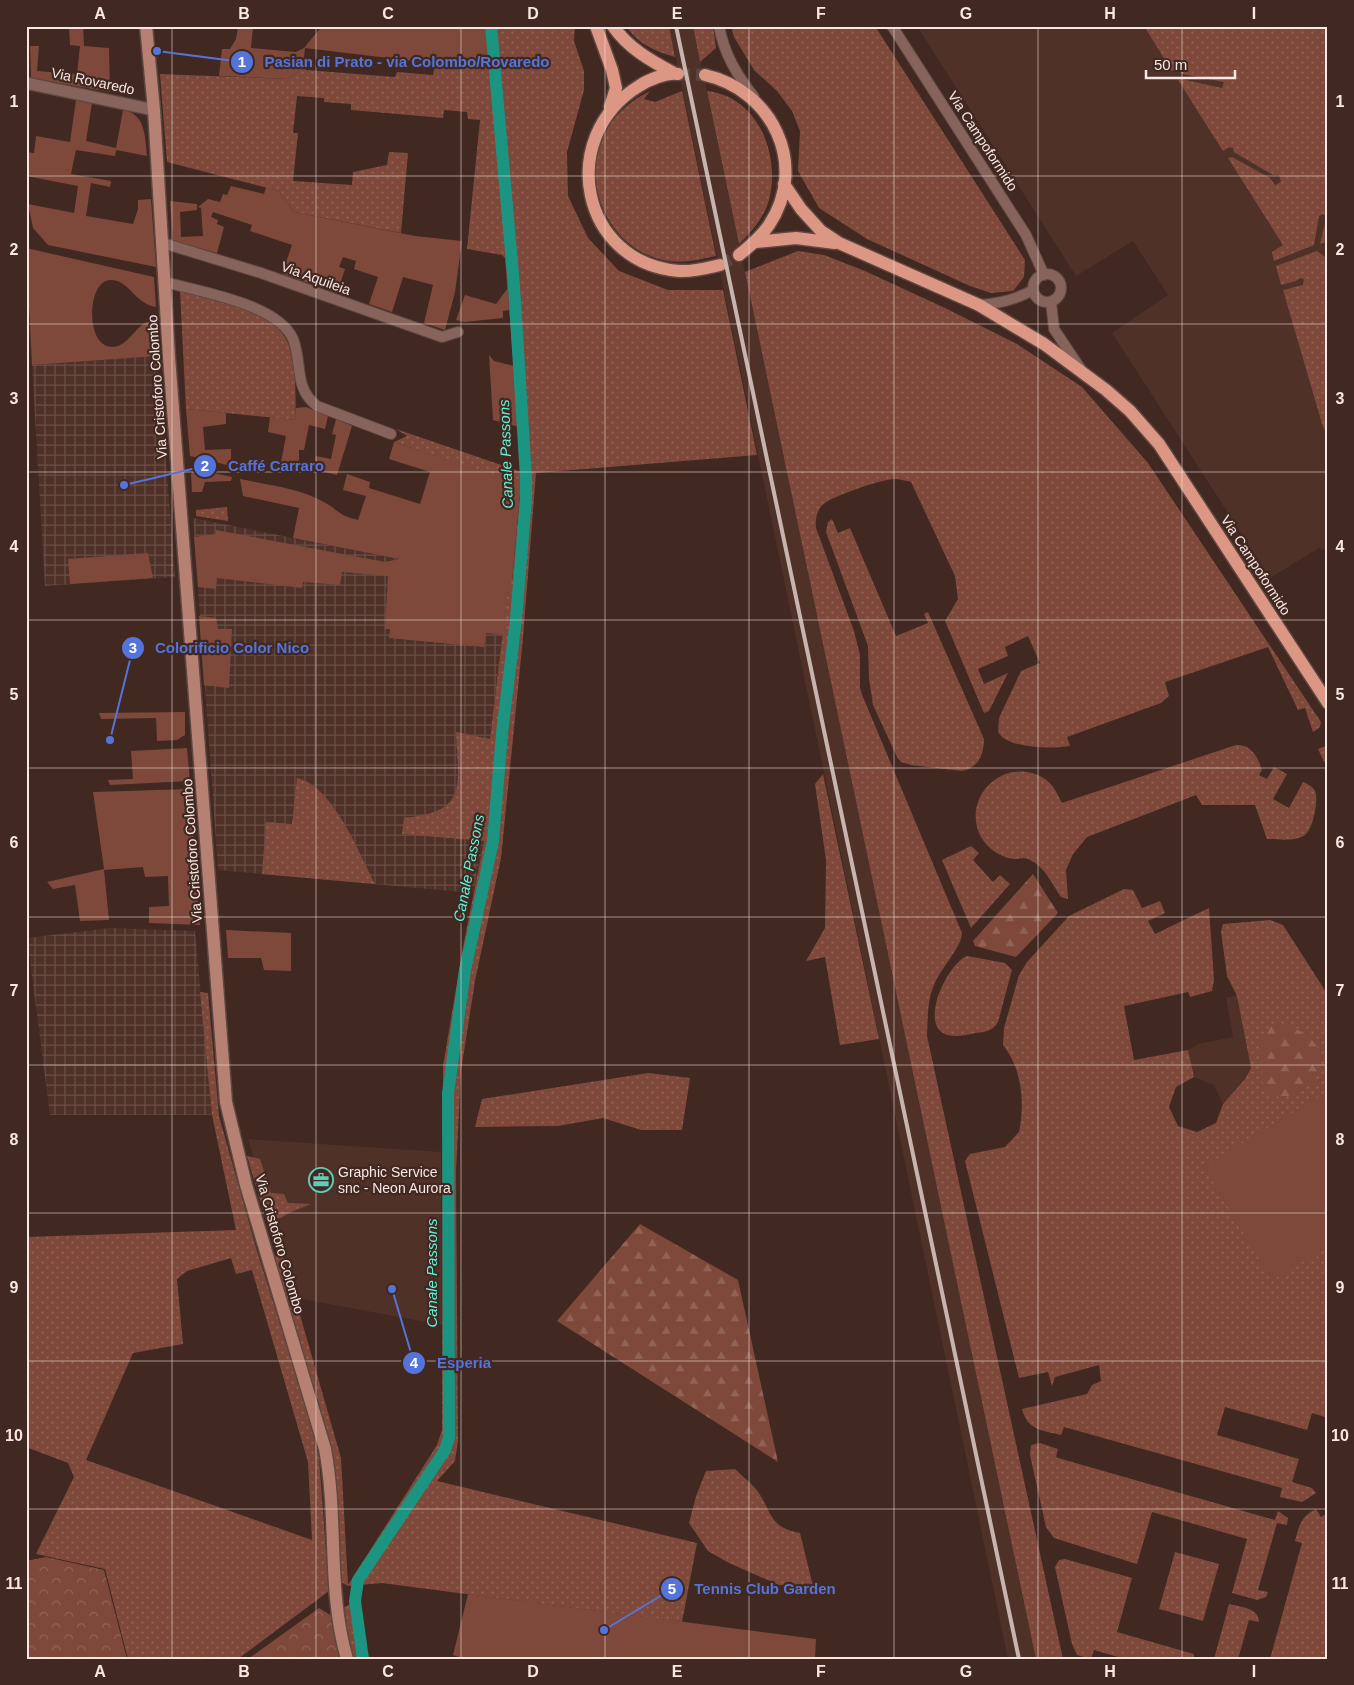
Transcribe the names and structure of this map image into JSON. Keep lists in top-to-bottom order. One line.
{"streets":{"main road":["Via Campoformido","Via Cristoforo Colombo"],"street":["Via Rovaredo","Via Aquileia"]},"crossings":[["Via Rovaredo","Via Cristoforo Colombo"],["Via Aquileia","Via Cristoforo Colombo"]],"water":["Canale Passons"],"places":{"other":["Pasian di Prato - via Colombo/Rovaredo","Caffé Carraro","Colorificio Color Nico","Esperia","Tennis Club Garden"],"office":["Graphic Service snc - Neon Aurora"]},"scale_bar":"50 m","grid":{"columns":["A","B","C","D","E","F","G","H","I"],"rows":["1","2","3","4","5","6","7","8","9","10","11"]}}
